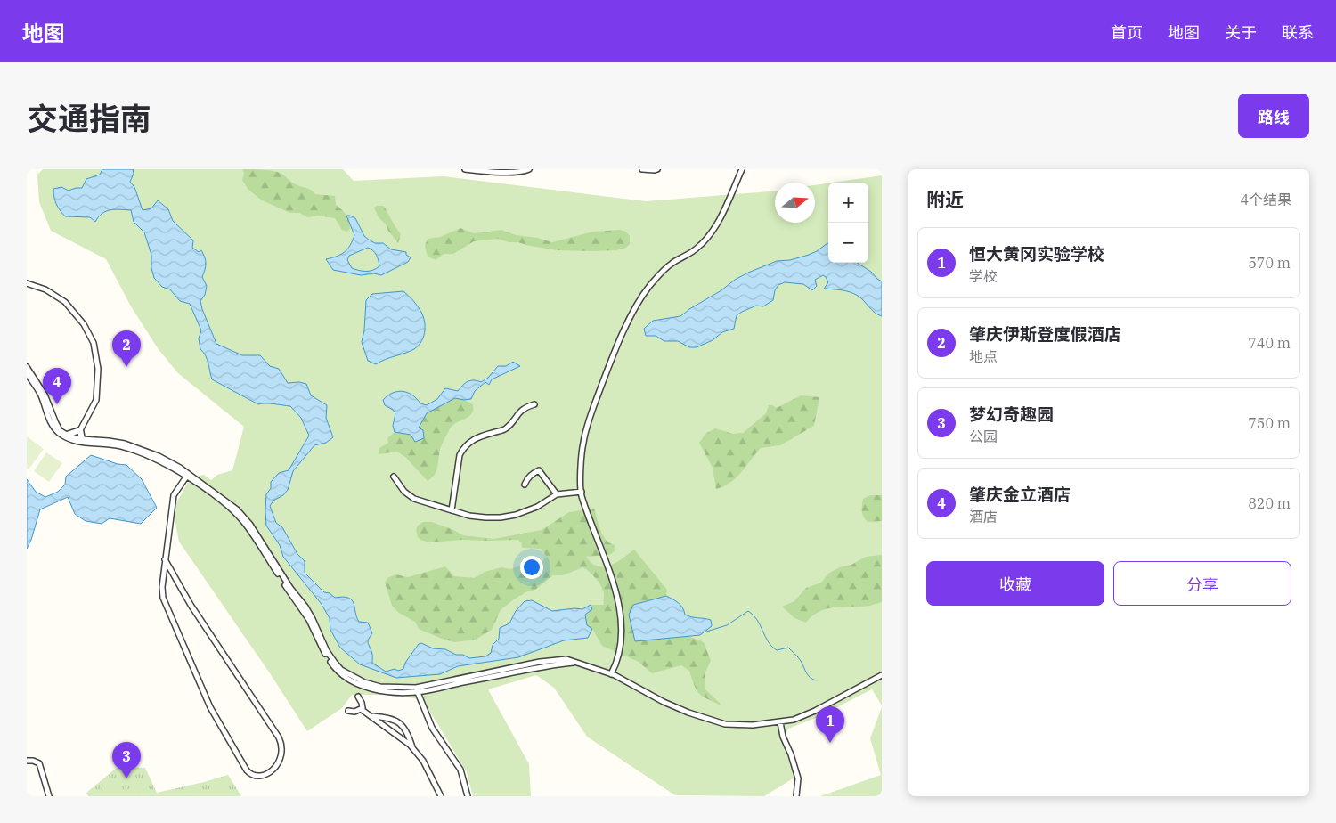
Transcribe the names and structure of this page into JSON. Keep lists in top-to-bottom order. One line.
{"north":"right","page":{"header":"地图","nav":["首页","地图","关于","联系"],"title":"交通指南","buttons":["路线",["收藏","分享"]],"heading":["附近","4个结果"],"map_buttons":["+","−"],"list":[{"mark":"1","name":"恒大黄冈实验学校","note":"学校","value":"570 m"},{"mark":"2","name":"肇庆伊斯登度假酒店","note":"地点","value":"740 m"},{"mark":"3","name":"梦幻奇趣园","note":"公园","value":"750 m"},{"mark":"4","name":"肇庆金立酒店","note":"酒店","value":"820 m"}],"pins":["2","4","1","3"]}}
